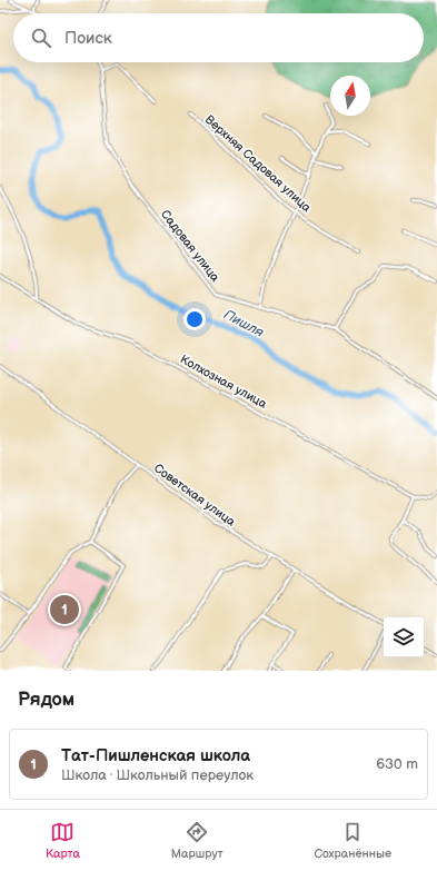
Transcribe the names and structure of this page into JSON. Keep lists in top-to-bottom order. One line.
{"streets":{"street":["Верхняя Садовая улица","Садовая улица","Колхозная улица","Советская улица"]},"water":["Пишля"],"north":"top","page":{"search":"Поиск","pins":"1","heading":"Рядом","list":[{"mark":"1","name":"Тат-Пишленская школа","note":"Школа · Школьный переулок","value":"630 m"}],"nav":["Карта","Маршрут","Сохранённые"]}}
